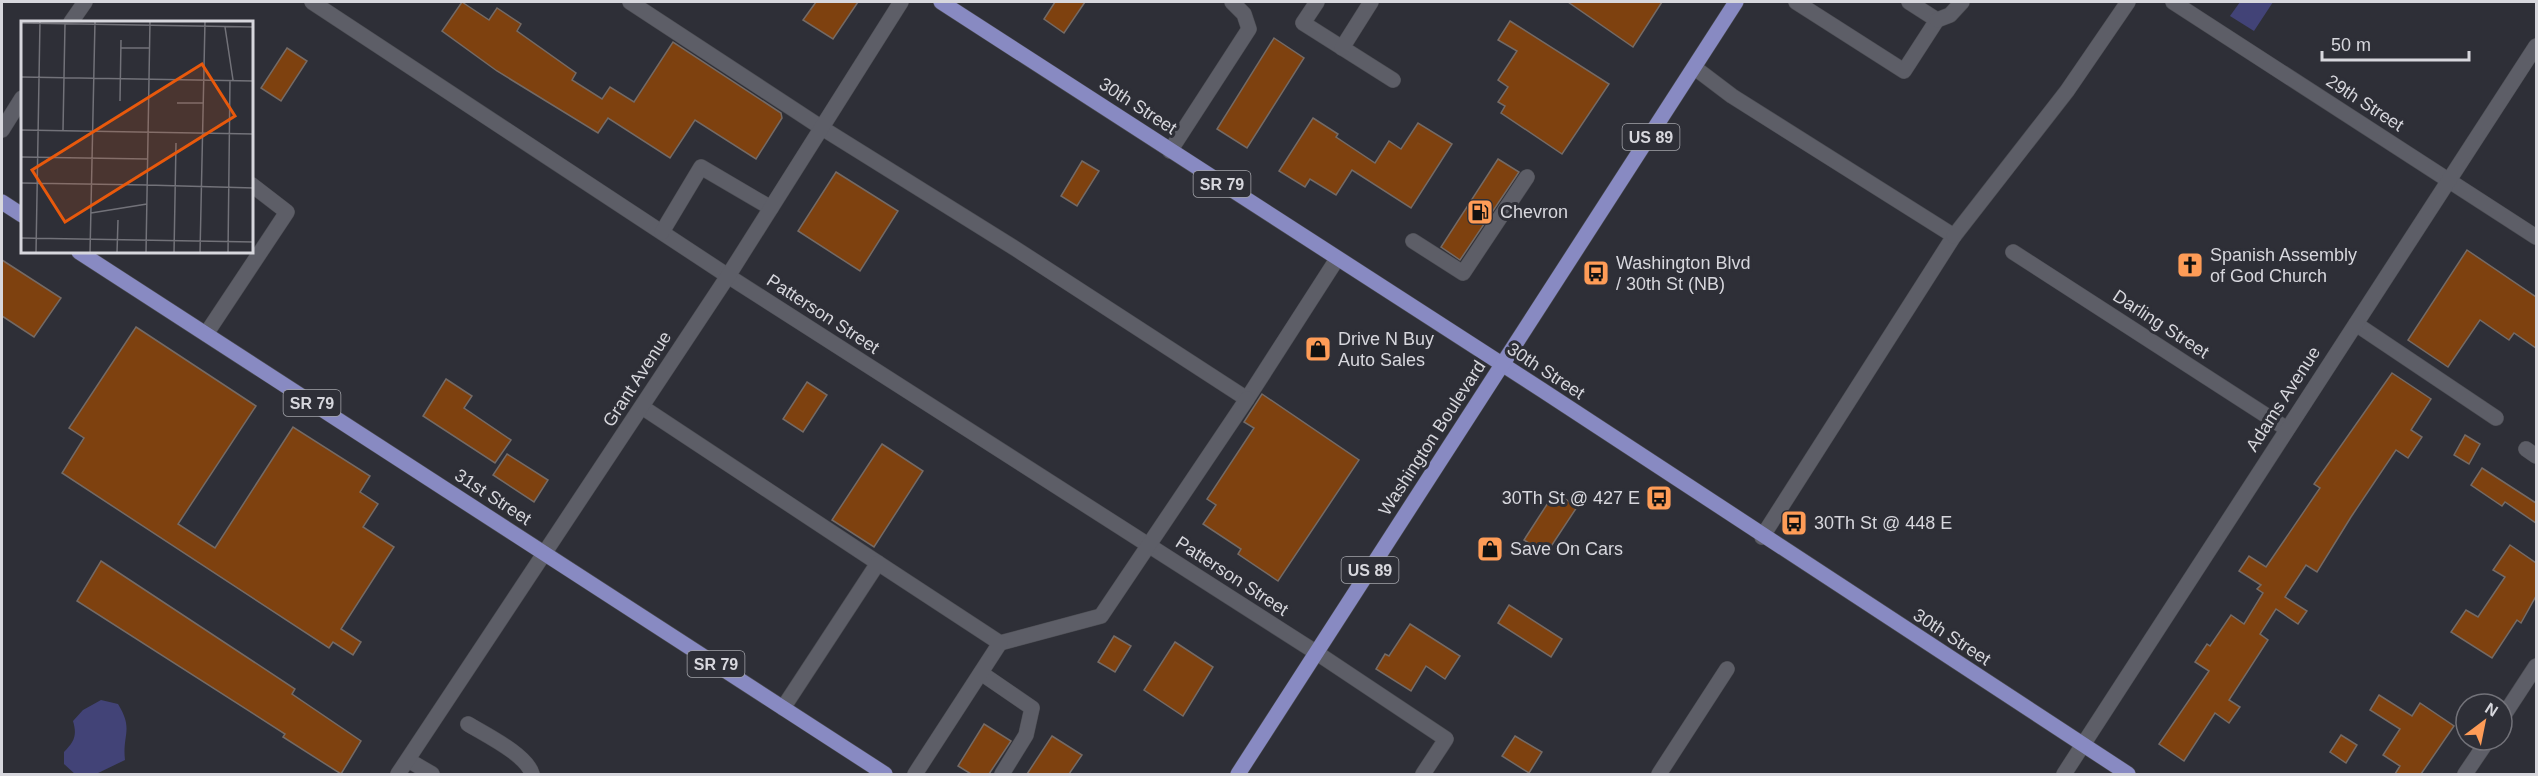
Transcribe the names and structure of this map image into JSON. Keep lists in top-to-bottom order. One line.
{"streets":{"main road":["30th Street","US 89","SR 79","Washington Boulevard","31st Street"],"street":["29th Street","Patterson Street","Darling Street","Grant Avenue","Adams Avenue"]},"crossings":[["29th Street","Adams Avenue"],["30th Street","Adams Avenue"],["30th Street","Washington Boulevard"],["Patterson Street","Grant Avenue"],["Patterson Street","Washington Boulevard"],["Darling Street","Adams Avenue"],["Grant Avenue","31st Street"]],"places":{"fuel station":["Chevron"],"church":["Spanish Assembly of God Church"],"bus stop":["Washington Blvd / 30th St (NB)","30Th St @ 427 E","30Th St @ 448 E"],"shop":["Drive N Buy Auto Sales","Save On Cars"]},"scale_bar":"50 m","north":"top right"}
